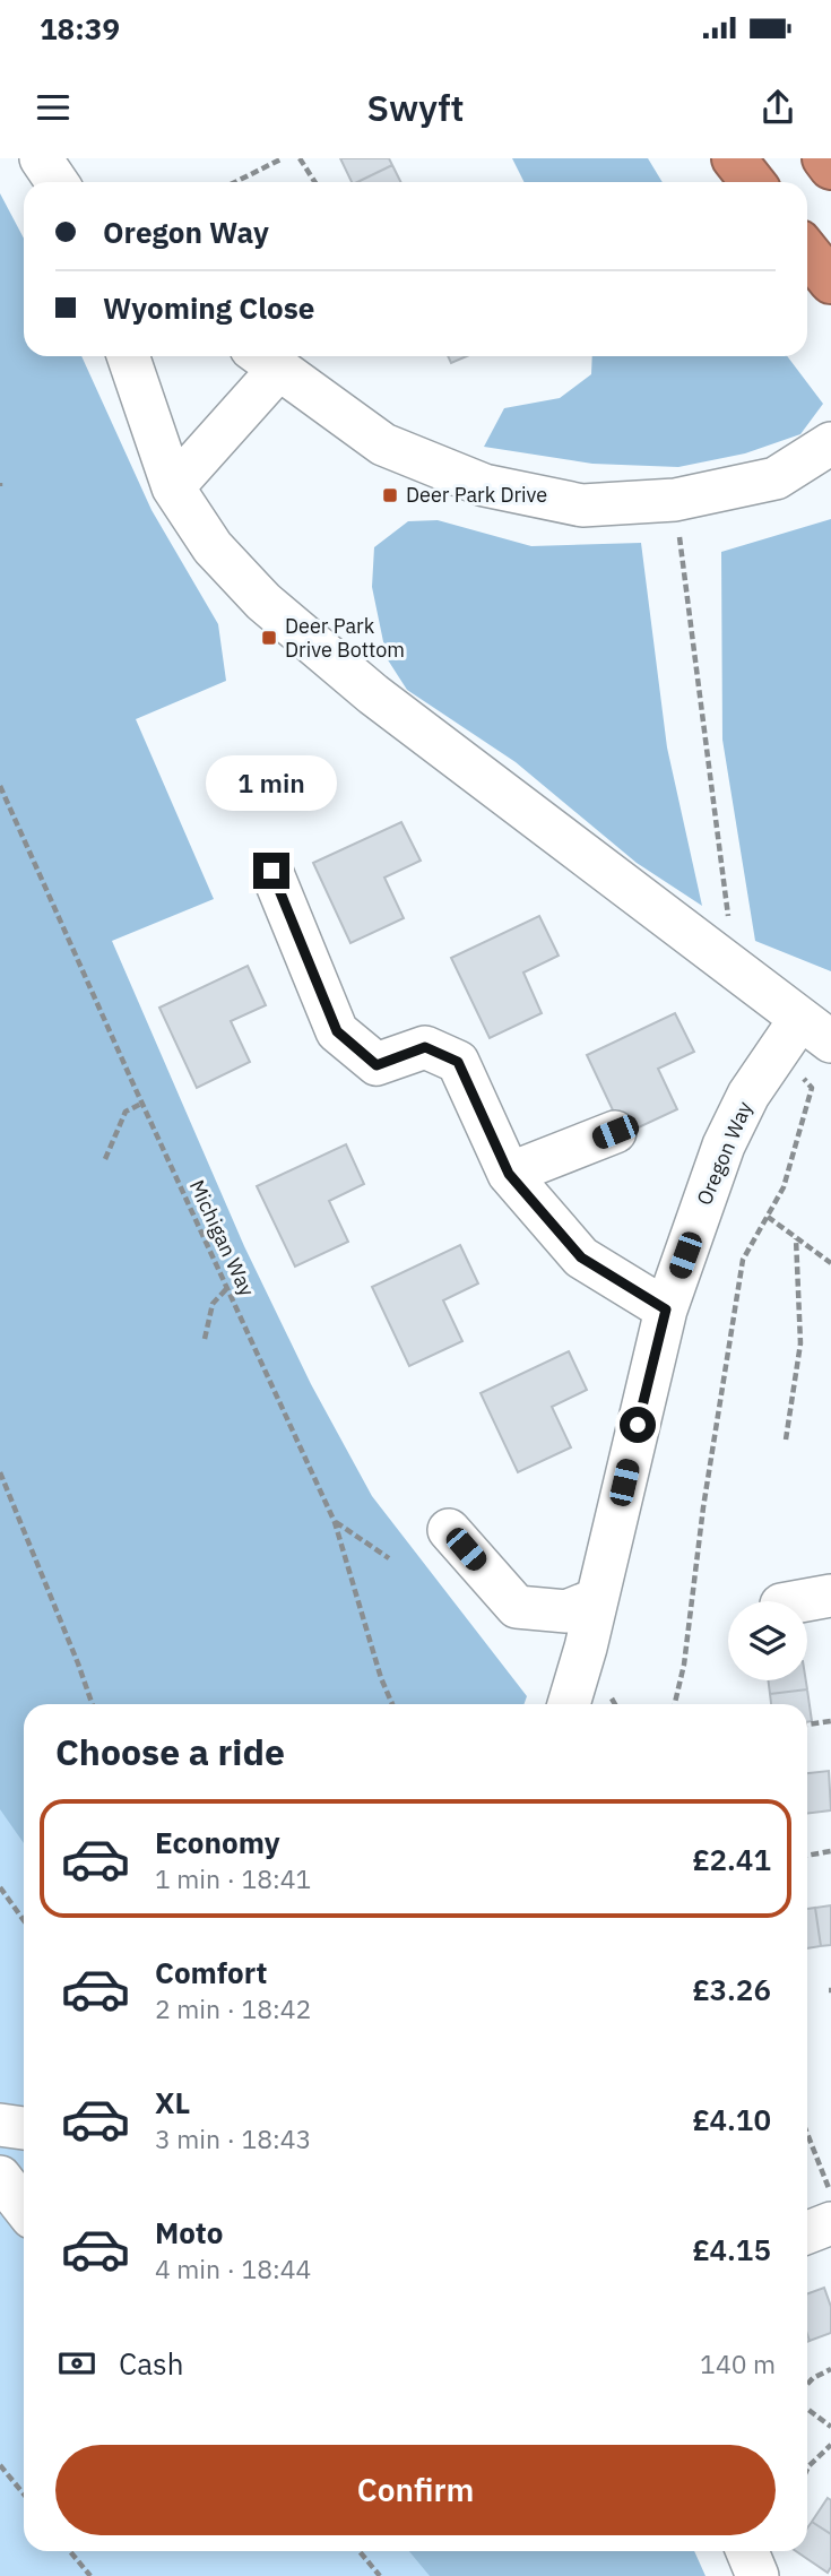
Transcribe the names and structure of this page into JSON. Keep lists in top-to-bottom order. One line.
{"streets":{"street":["Oregon Way"],"path":["Michigan Way"]},"places":{"transit":["Deer Park Drive","Deer Park Drive Bottom"]},"page":{"status":"18:39","header":"Swyft","banner":["Oregon Way","Wyoming Close"],"bubble":"1 min","heading":"Choose a ride","list":[{"name":"Economy","note":"1 min · 18:41","value":"£2.41"},{"name":"Comfort","note":"2 min · 18:42","value":"£3.26"},{"name":"XL","note":"3 min · 18:43","value":"£4.10"},{"name":"Moto","note":"4 min · 18:44","value":"£4.15"}],"pay":["Cash","140 m"],"buttons":"Confirm"}}
